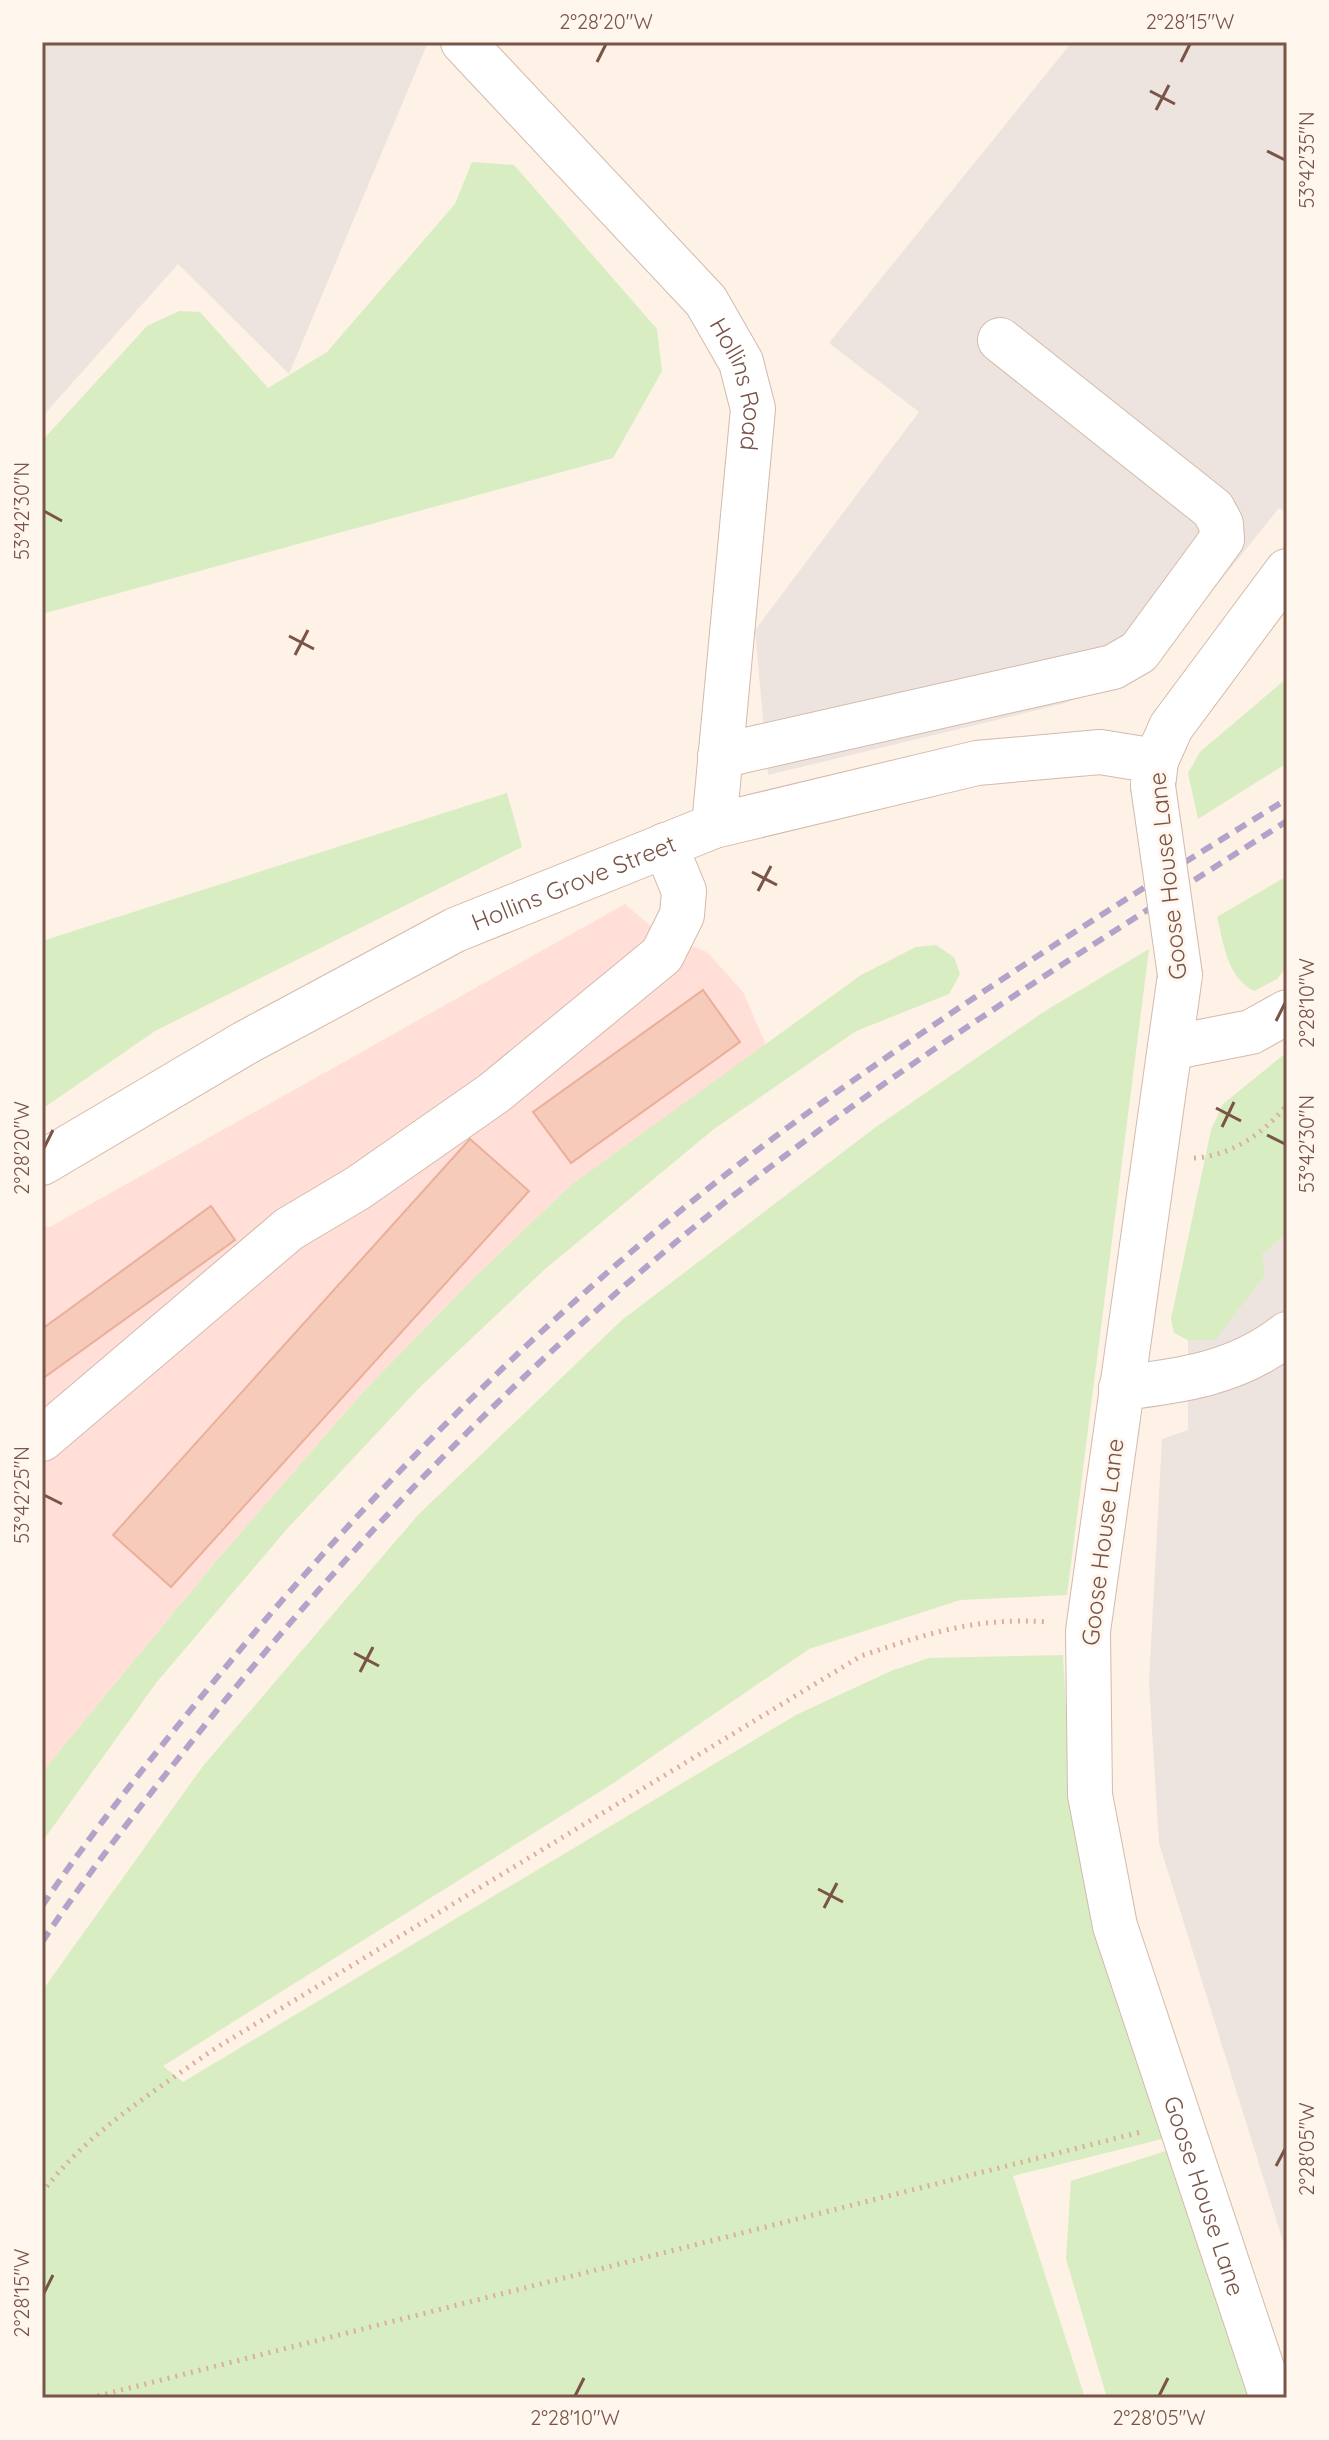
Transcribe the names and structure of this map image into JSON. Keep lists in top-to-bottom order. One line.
{"streets":{"street":["Hollins Road","Goose House Lane","Hollins Grove Street"]},"crossings":[["Hollins Road","Hollins Grove Street"],["Goose House Lane","Hollins Grove Street"]],"coordinates":["2°28'20\"W","2°28'15\"W","53°42'35\"N","53°42'30\"N","2°28'10\"W","53°42'25\"N","2°28'05\"W"]}
